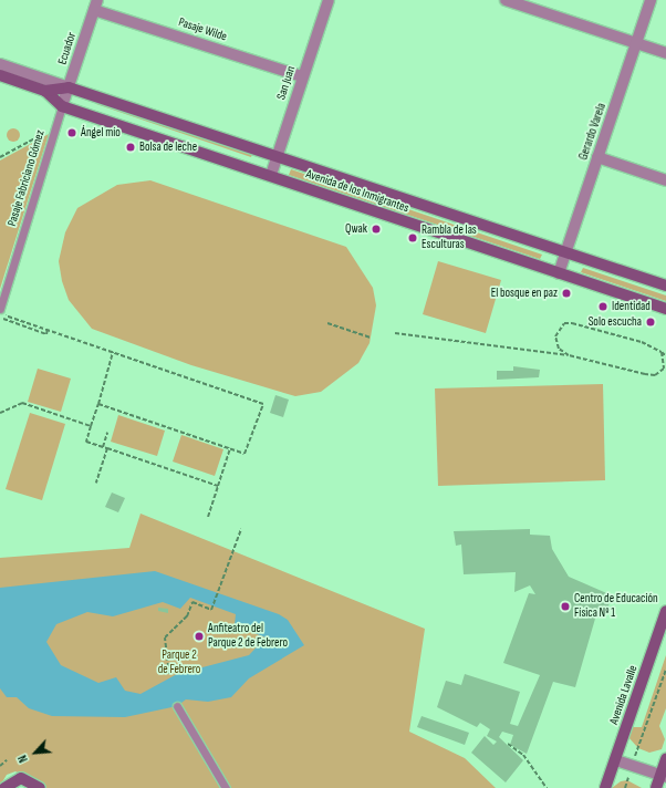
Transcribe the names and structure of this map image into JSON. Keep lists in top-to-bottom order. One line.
{"streets":{"main road":["Avenida de los Inmigrantes","Avenida Lavalle"],"street":["Pasaje Wilde","Ecuador","San Juan","Gerardo Varela"],"lane":["Pasaje Fabriciano Gómez"]},"crossings":[["Pasaje Wilde","Ecuador"],["Pasaje Wilde","San Juan"],["Ecuador","Pasaje Fabriciano Gómez"],["Ecuador","Avenida de los Inmigrantes"],["San Juan","Avenida de los Inmigrantes"],["Gerardo Varela","Avenida de los Inmigrantes"],["Pasaje Fabriciano Gómez","Avenida de los Inmigrantes"]],"parks":["Parque 2 de Febrero"],"places":["Ángel mío","Bolsa de leche","Qwak","Rambla de las Esculturas","El bosque en paz","Identidad","Solo escucha","Centro de Educación Física Nº 1","Anfiteatro del Parque 2 de Febrero"],"north":"bottom left"}
